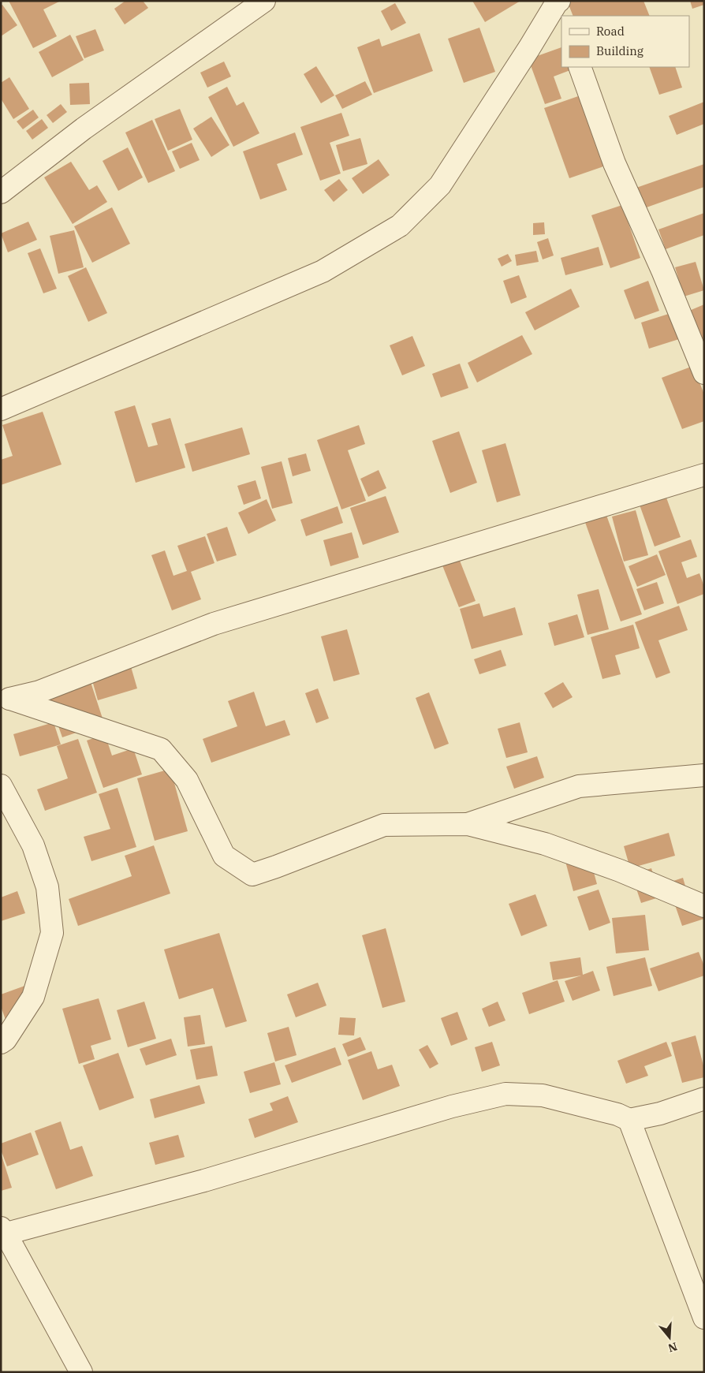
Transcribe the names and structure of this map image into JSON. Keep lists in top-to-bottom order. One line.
{"legend":["Road","Building"],"north":"bottom"}
